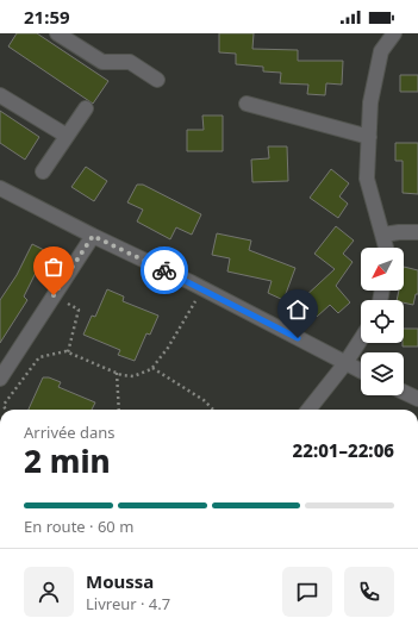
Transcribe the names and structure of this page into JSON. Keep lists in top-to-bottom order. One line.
{"north":"bottom left","page":{"status":"21:59","heading":["2 min","Arrivée dans","22:01–22:06"],"panel":["Moussa","Livreur · 4.7"],"bar":"En route · 60 m"}}
